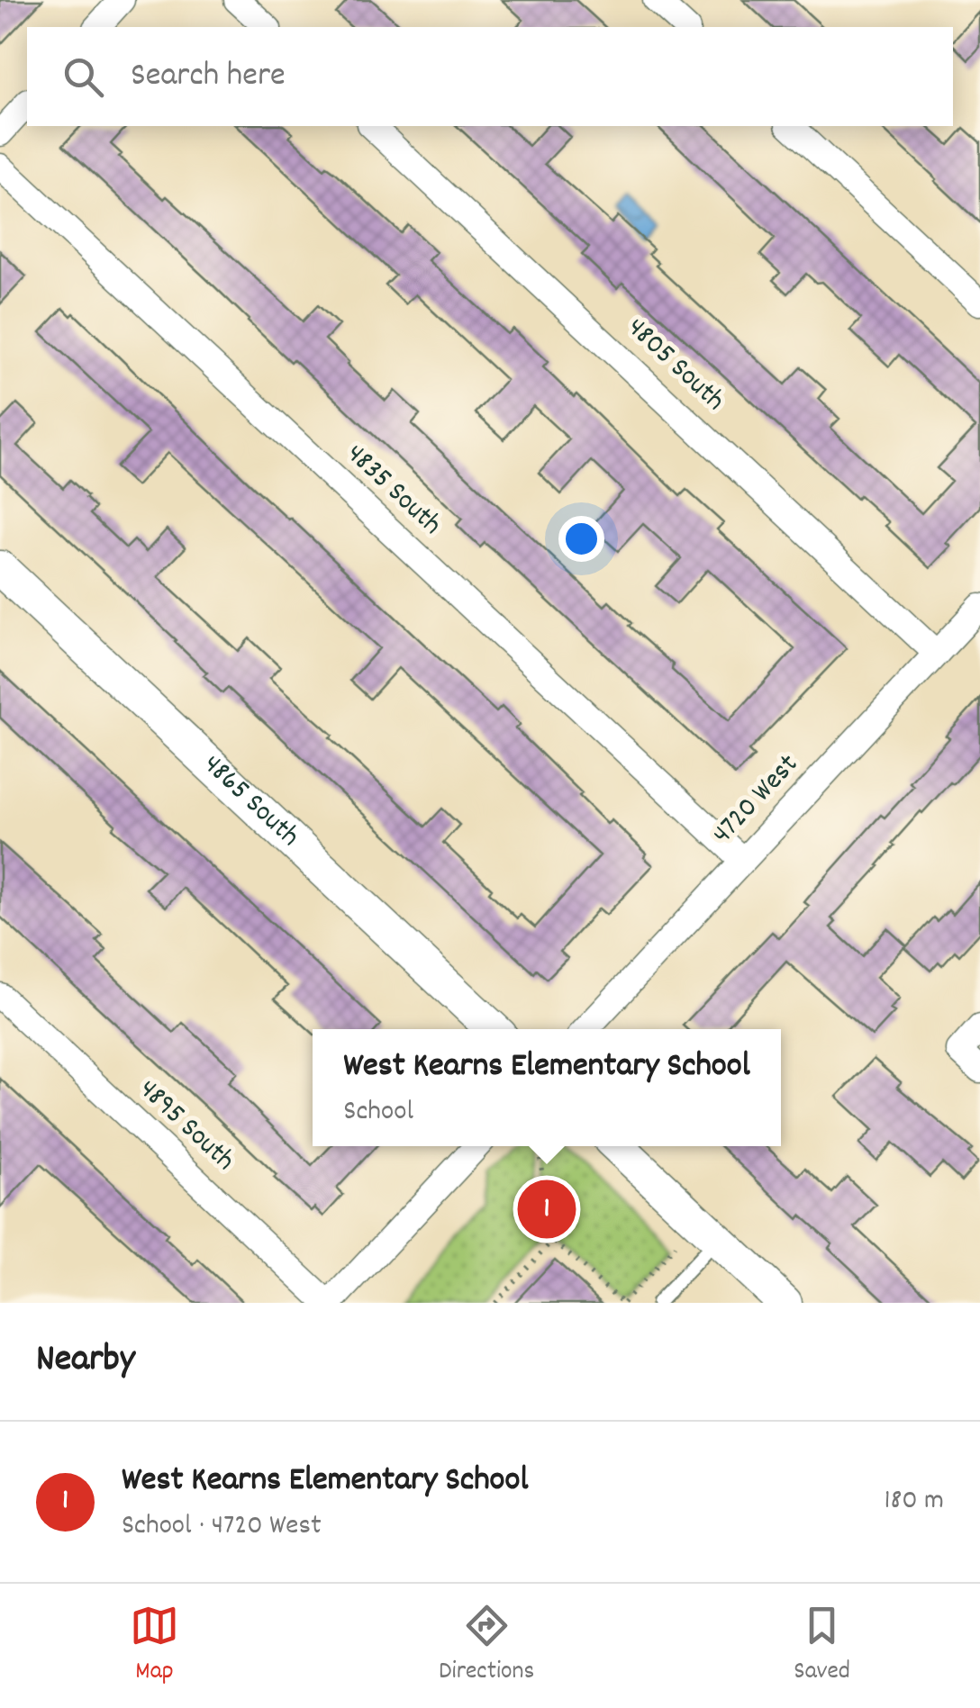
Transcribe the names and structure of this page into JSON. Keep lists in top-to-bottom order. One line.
{"streets":{"street":["4805 South","4835 South","4720 West","4865 South","4895 South"]},"crossings":[["4805 South","4720 West"],["4835 South","4720 West"]],"page":{"search":"Search here","popup":["West Kearns Elementary School","School"],"pins":"1","heading":"Nearby","list":[{"mark":"1","name":"West Kearns Elementary School","note":"School · 4720 West","value":"180 m"}],"nav":["Map","Directions","Saved"]}}
